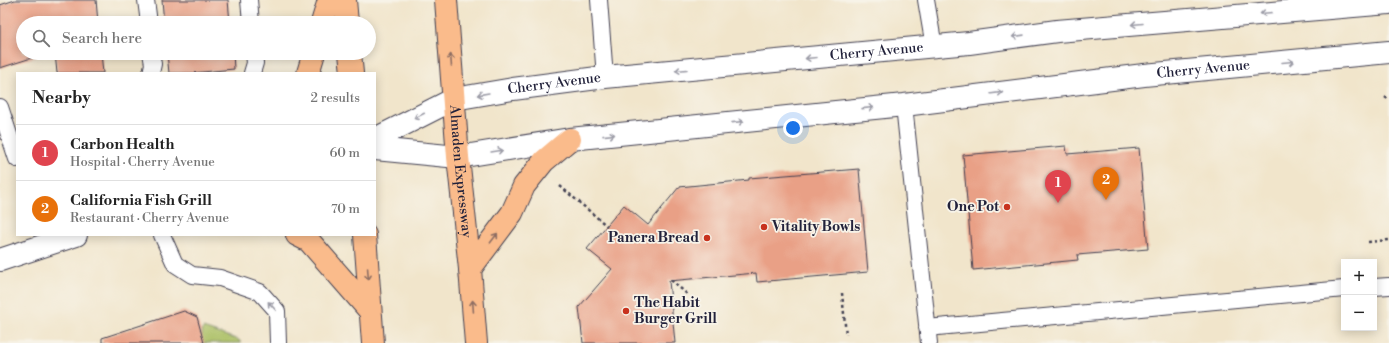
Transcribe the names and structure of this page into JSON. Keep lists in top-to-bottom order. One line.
{"streets":{"main road":["Almaden Expressway"],"street":["Cherry Avenue"]},"crossings":[["Cherry Avenue","Almaden Expressway"]],"places":["One Pot","Vitality Bowls","Panera Bread","The Habit Burger Grill"],"page":{"search":"Search here","heading":["Nearby","2 results"],"list":[{"mark":"1","name":"Carbon Health","note":"Hospital · Cherry Avenue","value":"60 m"},{"mark":"2","name":"California Fish Grill","note":"Restaurant · Cherry Avenue","value":"70 m"}],"pins":["2","1"],"map_buttons":["+","−"]}}
